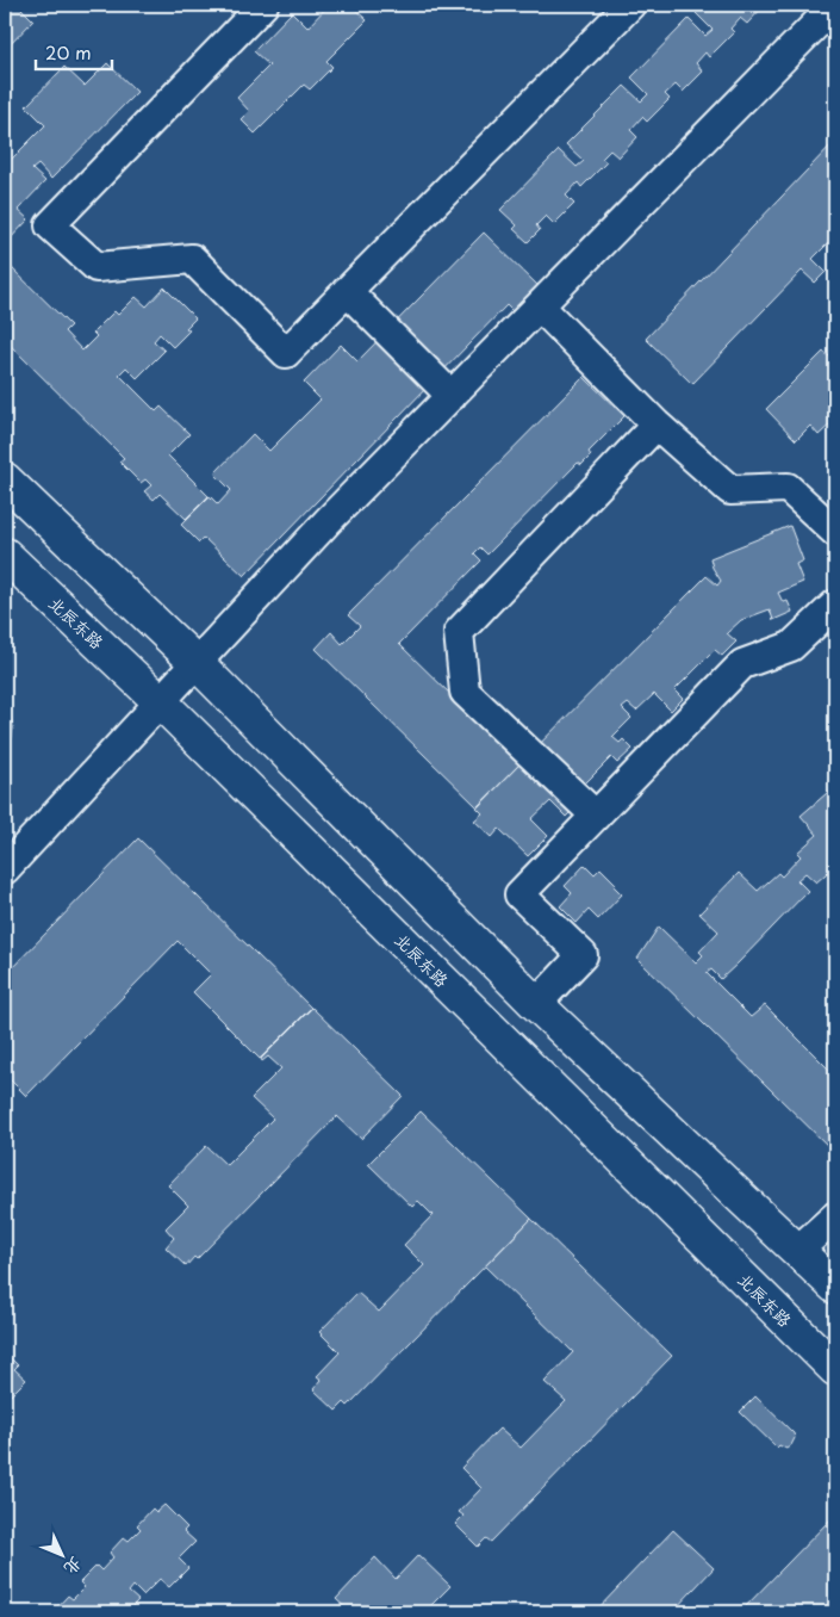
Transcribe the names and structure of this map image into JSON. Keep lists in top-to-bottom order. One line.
{"streets":{"street":["北辰东路"]},"scale_bar":"20 m","north":"bottom right"}
